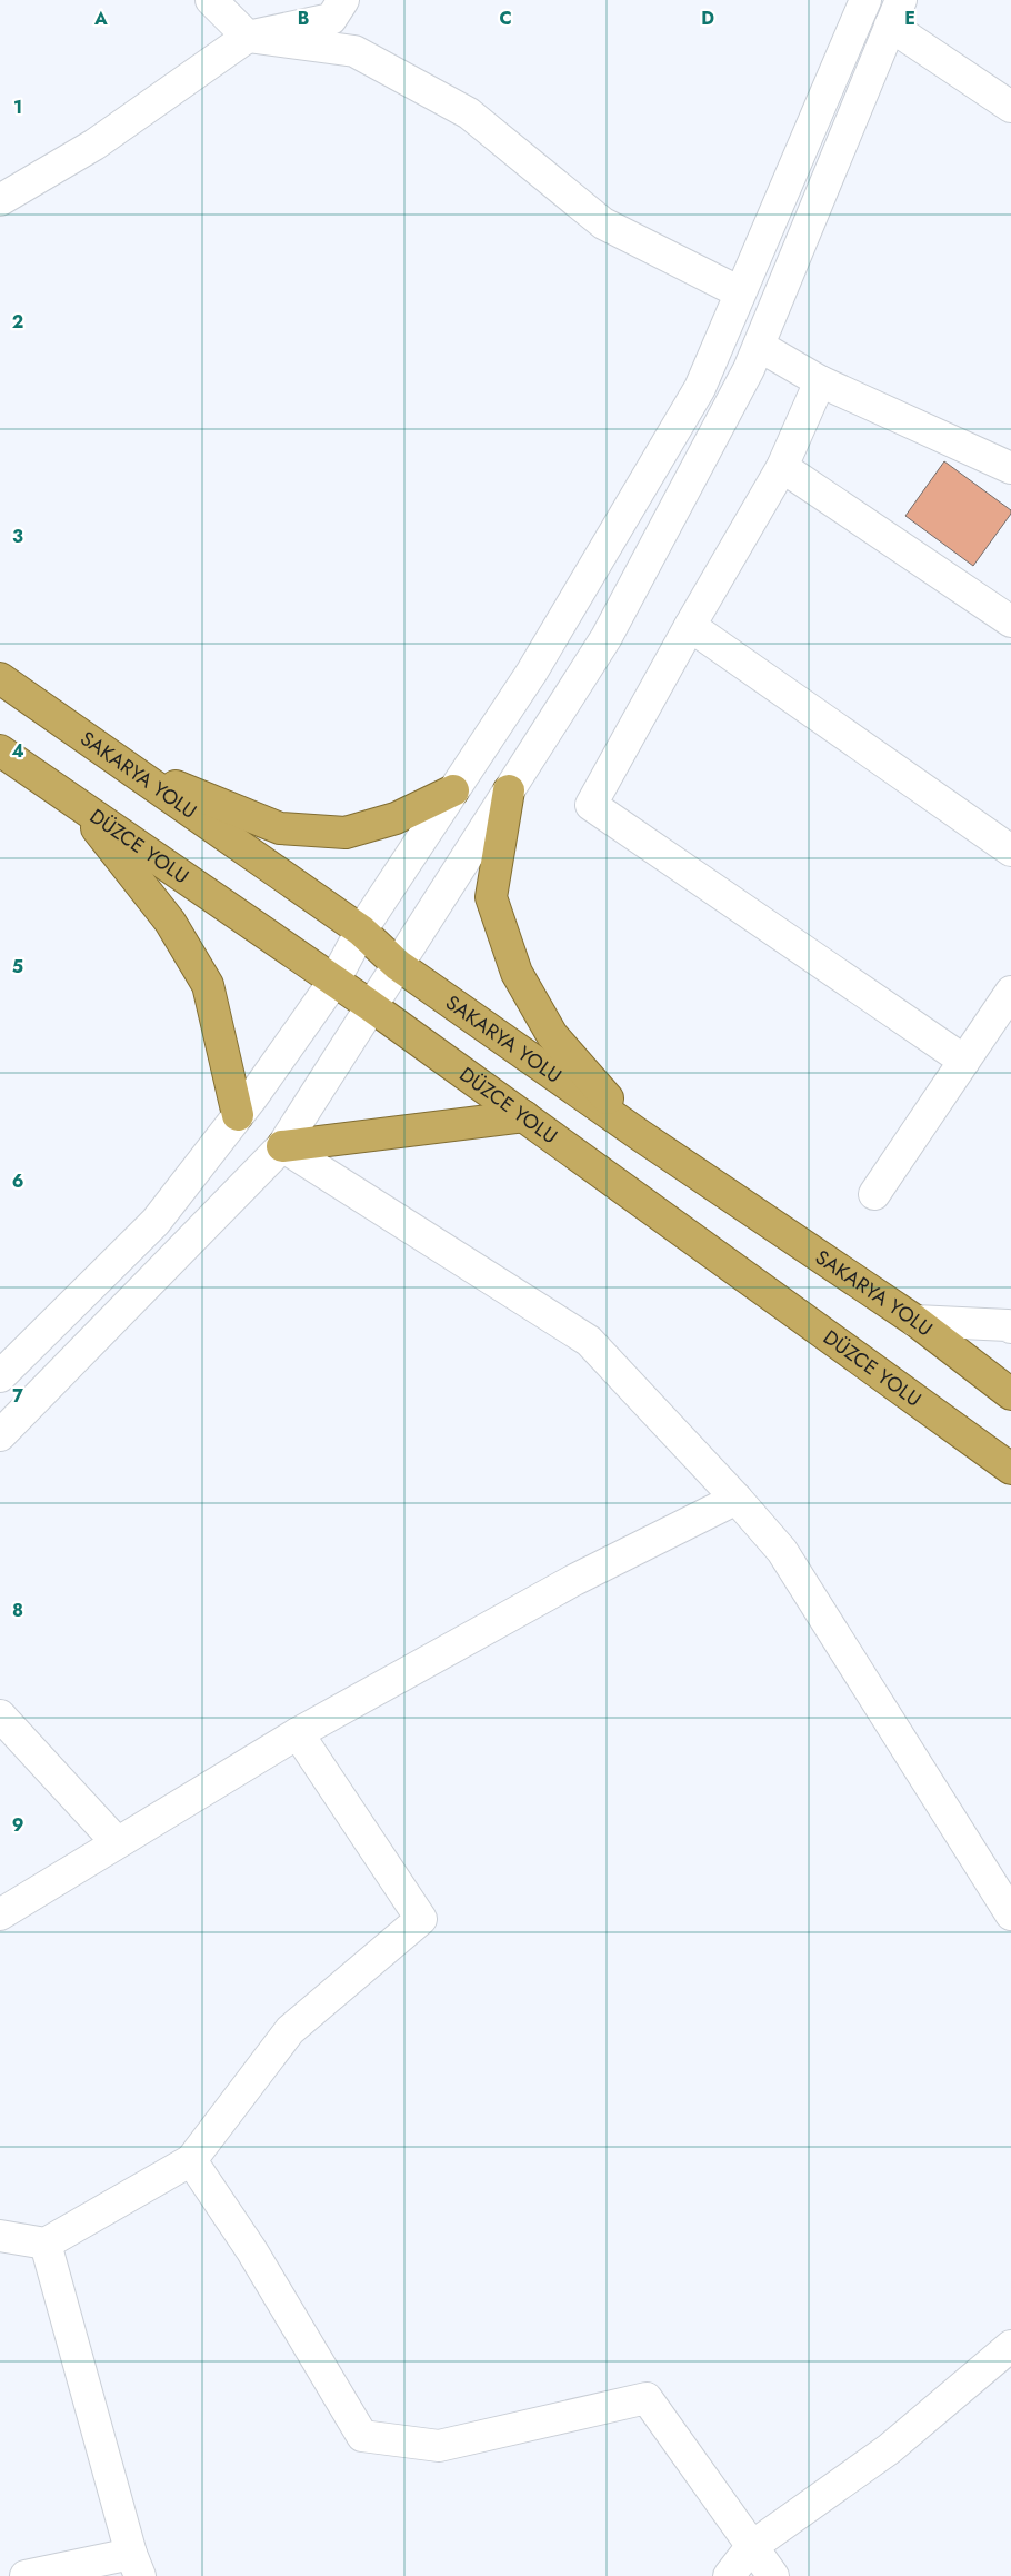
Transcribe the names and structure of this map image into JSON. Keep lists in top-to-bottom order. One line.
{"streets":{"highway":["SAKARYA YOLU","DÜZCE YOLU"]},"grid":{"columns":["A","B","C","D","E"],"rows":["1","2","3","4","5","6","7","8","9"]}}
